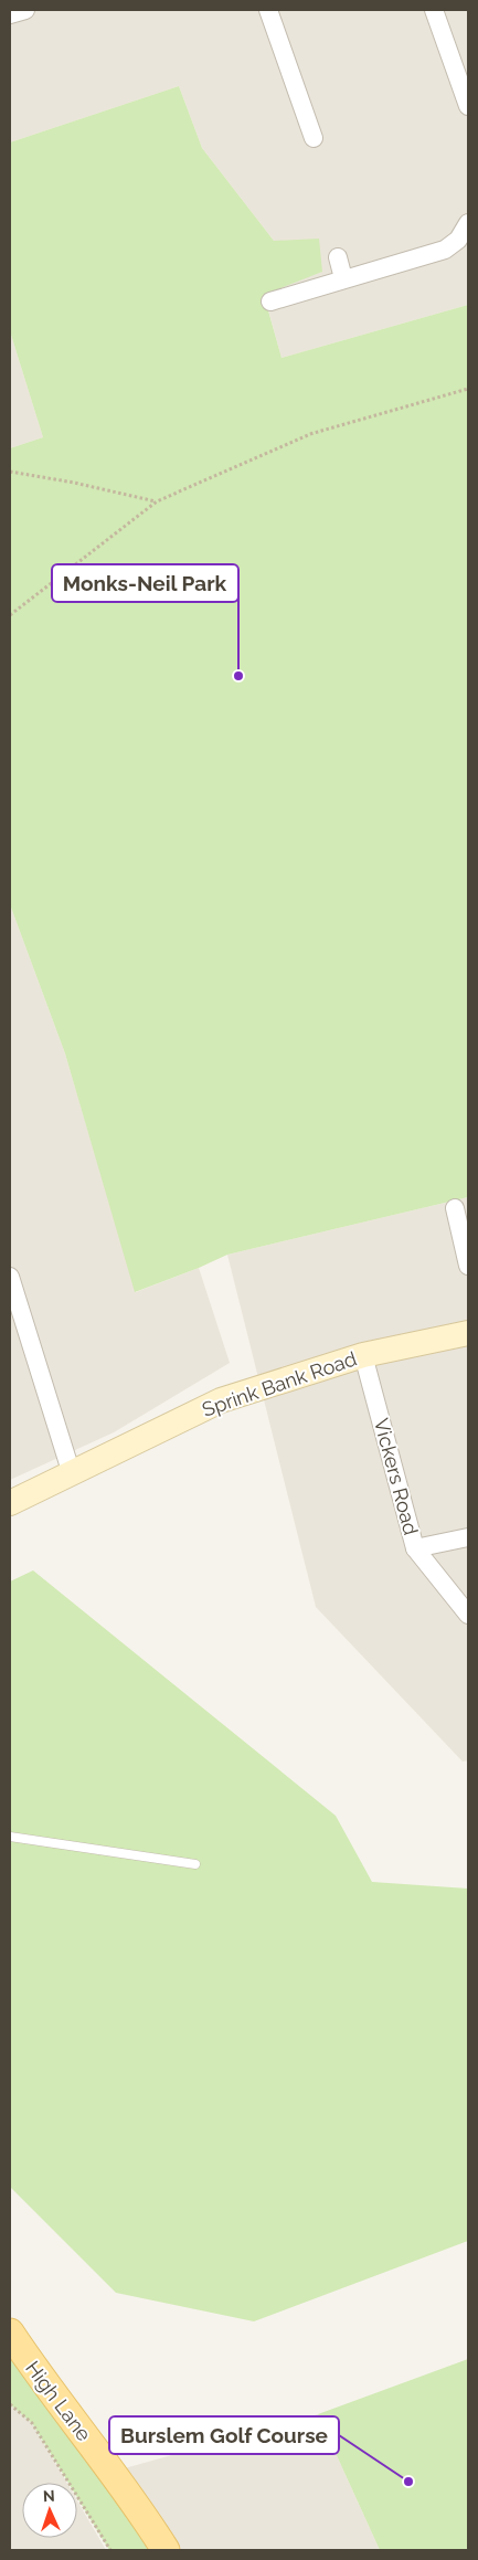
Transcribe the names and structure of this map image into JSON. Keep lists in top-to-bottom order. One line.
{"streets":{"main road":["High Lane"],"street":["Sprink Bank Road","Vickers Road"]},"crossings":[["Sprink Bank Road","Vickers Road"]],"places":["Monks-Neil Park","Burslem Golf Course"],"north":"top"}
